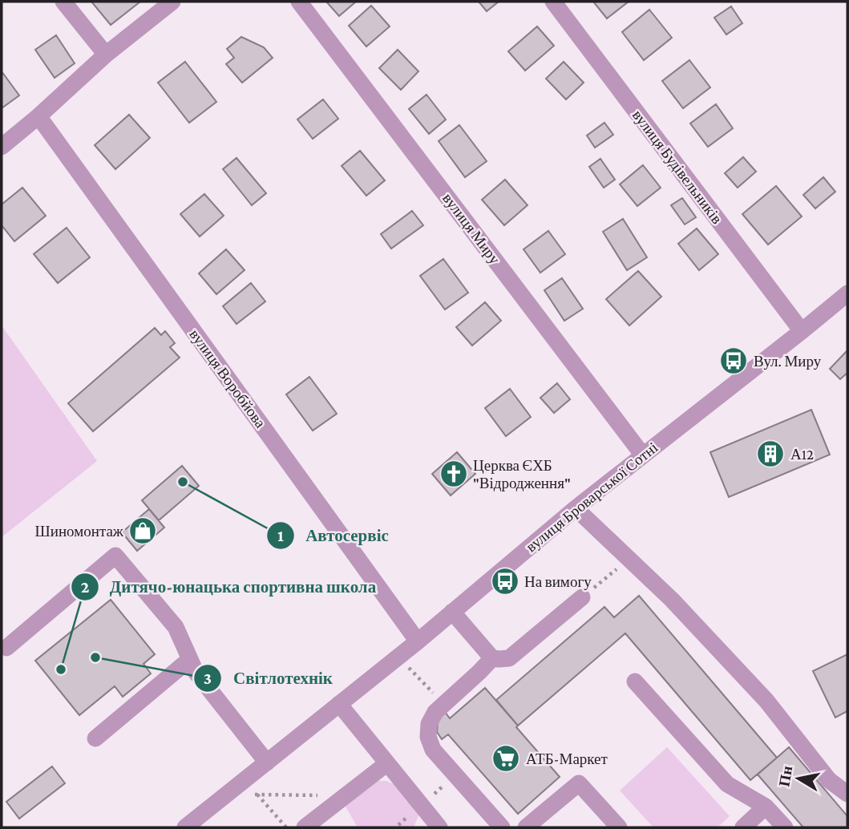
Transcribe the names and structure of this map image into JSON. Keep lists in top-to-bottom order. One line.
{"streets":{"street":["вулиця Будівельників","вулиця Миру","вулиця Воробйова","вулиця Броварської Сотні"]},"crossings":[["вулиця Будівельників","вулиця Броварської Сотні"],["вулиця Миру","вулиця Броварської Сотні"],["вулиця Воробйова","вулиця Броварської Сотні"]],"places":{"bus stop":["Вул. Миру","На вимогу"],"building":["А12"],"church":["Церква ЄХБ \"Відродження\""],"other":["Автосервіс","Світлотехнік","Дитячо-юнацька спортивна школа"],"shop":["Шиномонтаж"],"supermarket":["АТБ-Маркет"]},"north":"left"}
